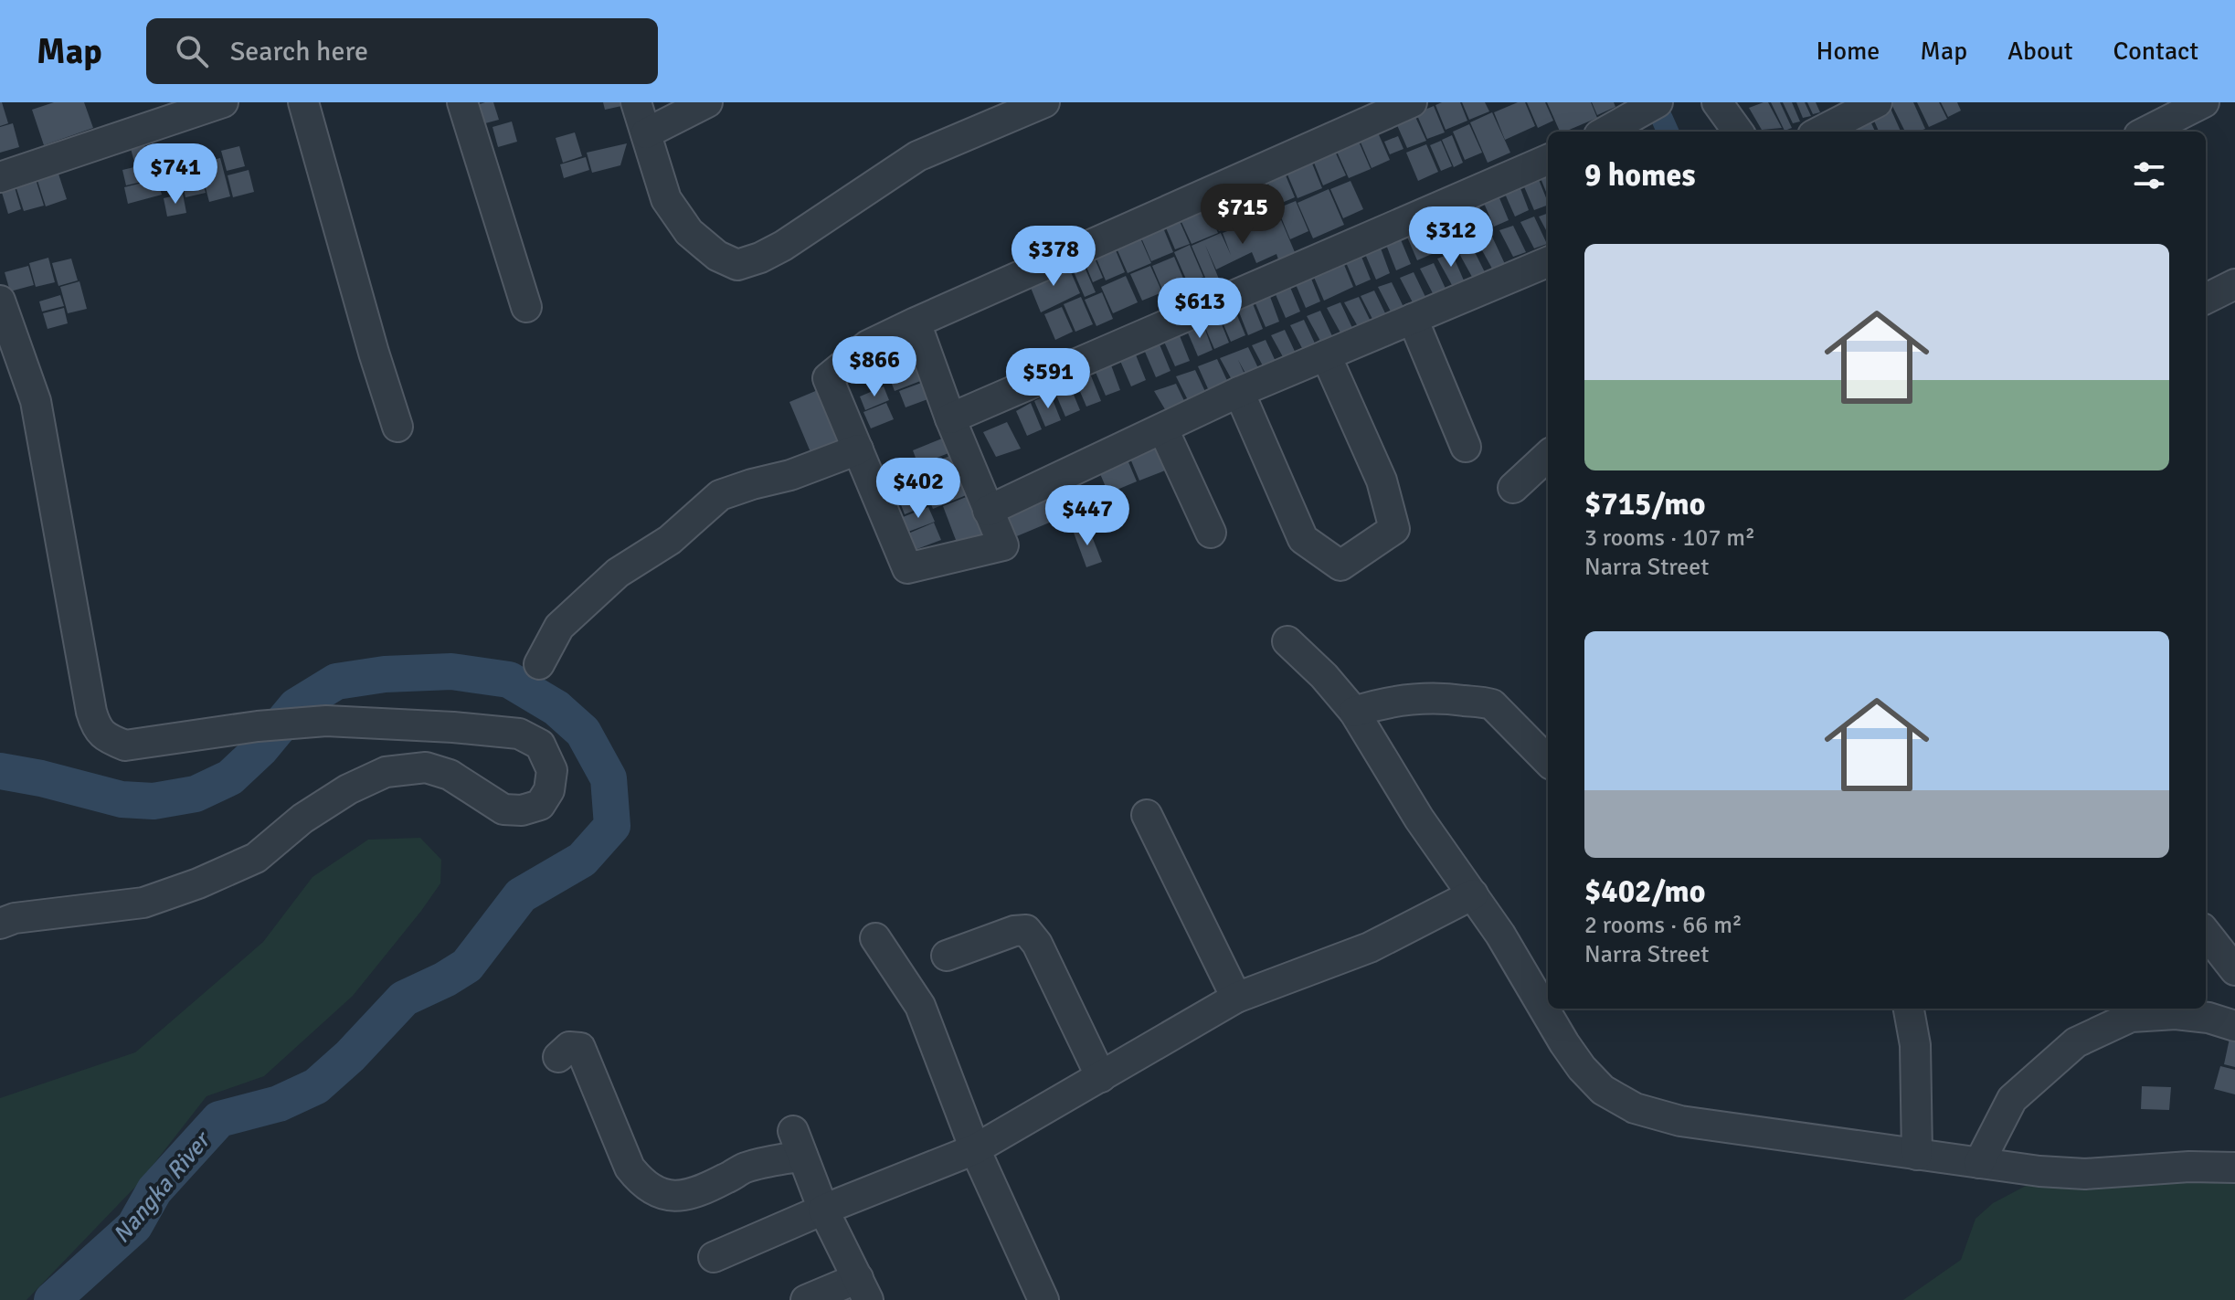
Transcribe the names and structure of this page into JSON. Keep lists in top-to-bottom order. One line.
{"water":["Nangka River"],"page":{"header":"Map","search":"Search here","nav":["Home","Map","About","Contact"],"heading":"9 homes","price":["$741","$715","$312","$378","$613","$866","$591","$402","$447"],"list":[{"name":"$715/mo","note":"3 rooms · 107 m² · Narra Street"},{"name":"$402/mo","note":"2 rooms · 66 m² · Narra Street"}]}}
